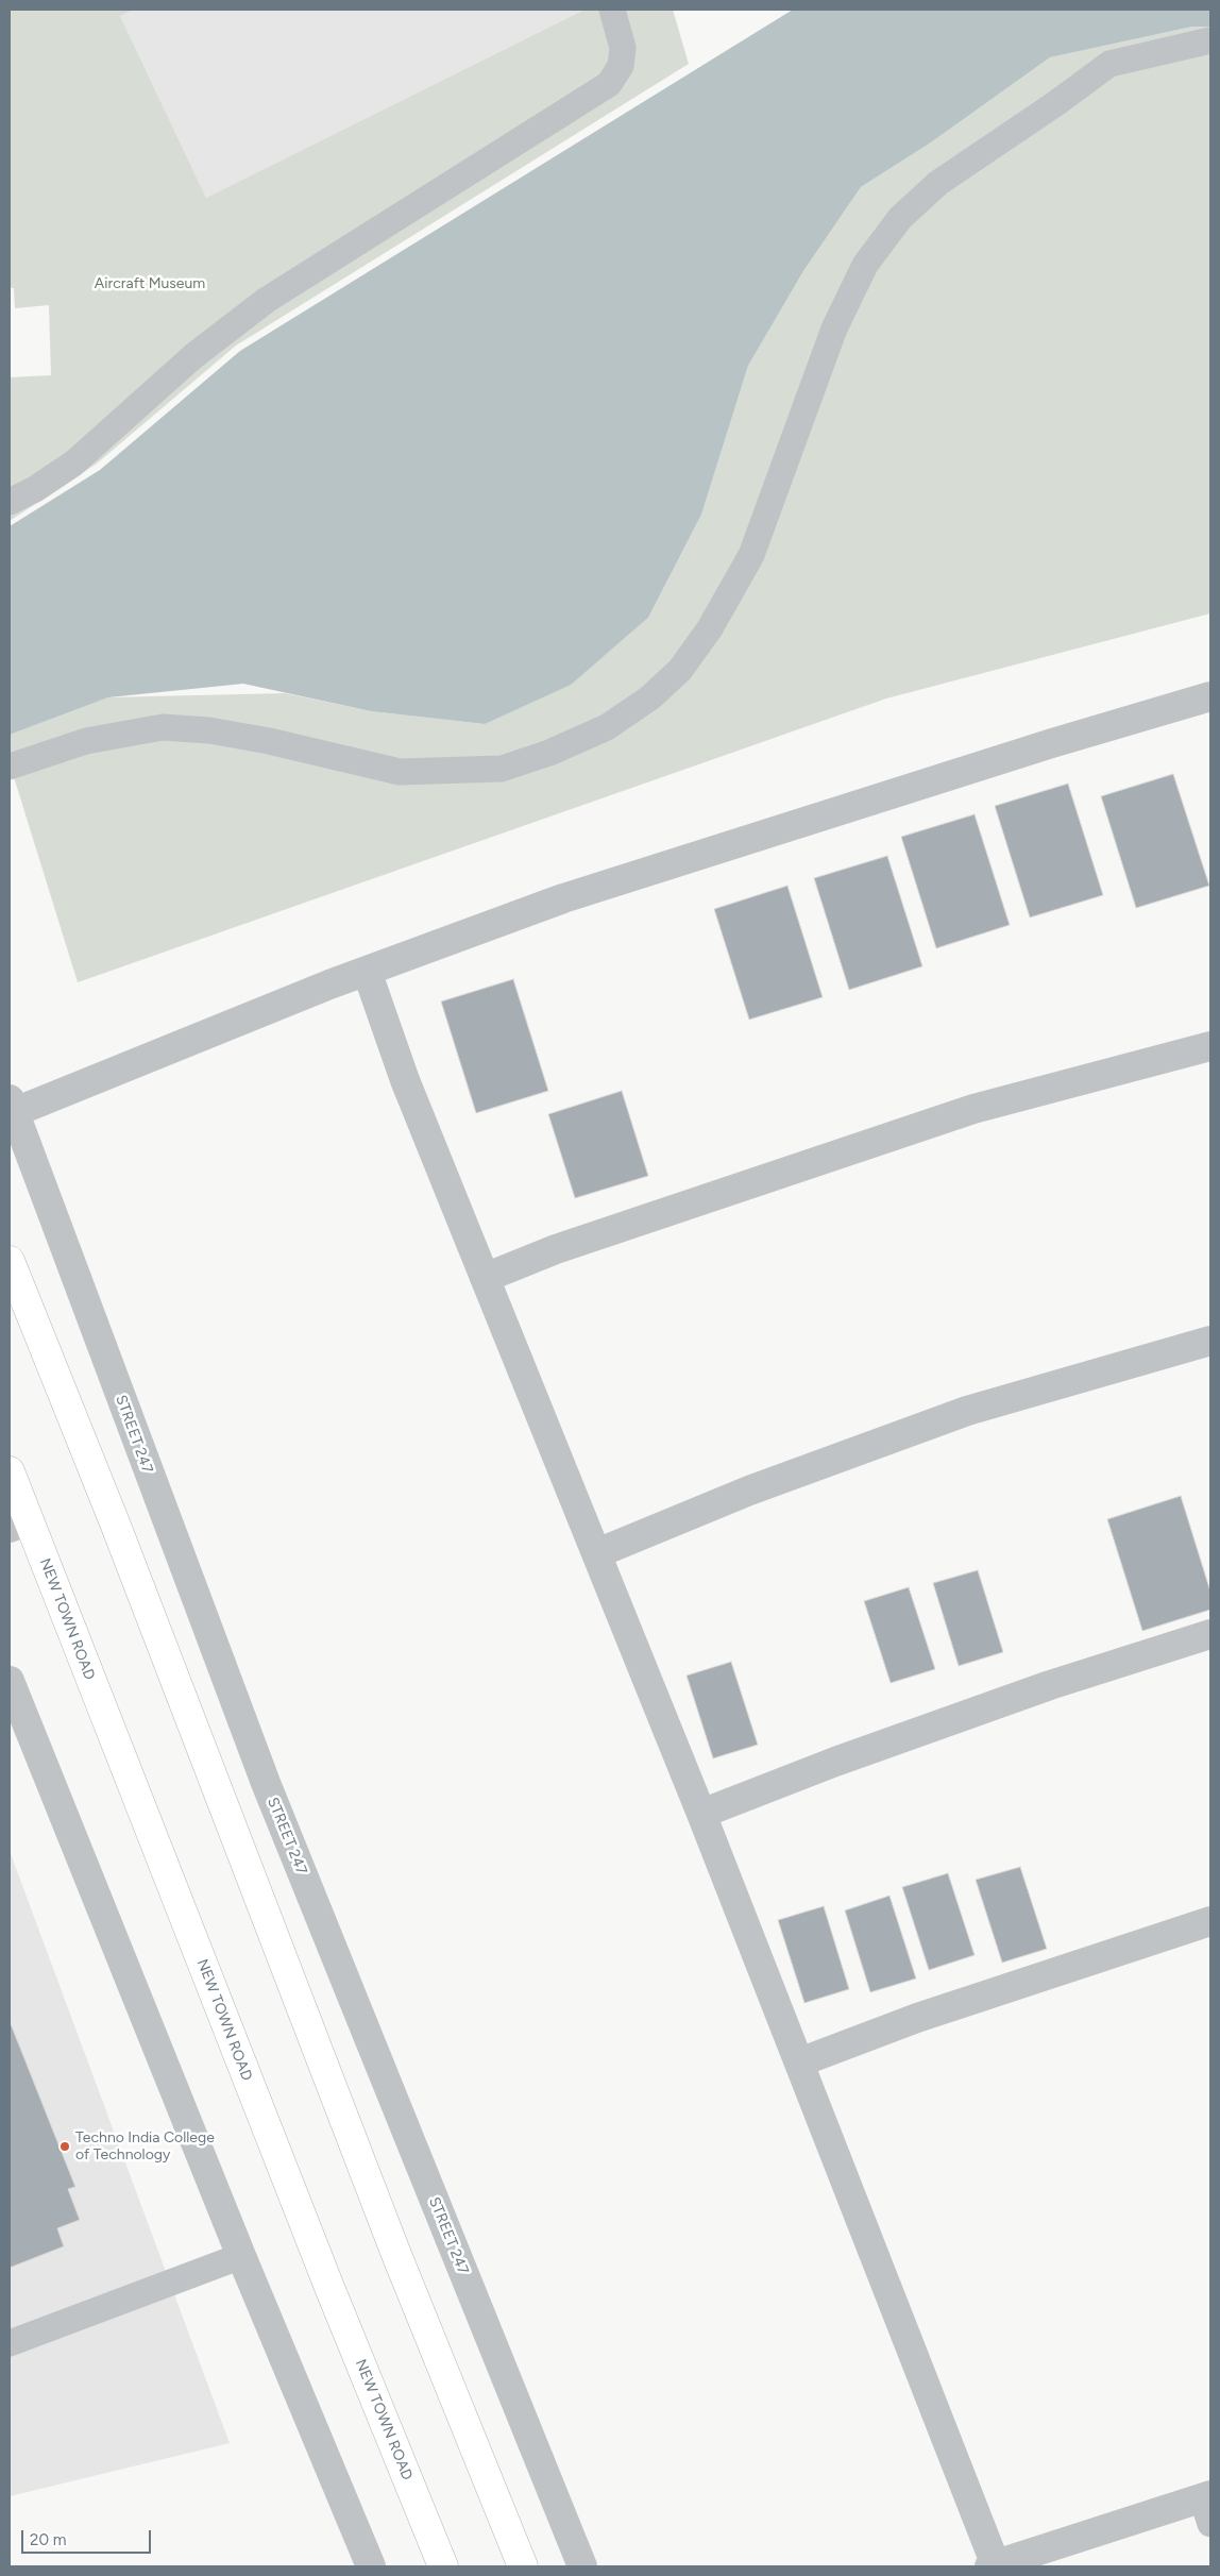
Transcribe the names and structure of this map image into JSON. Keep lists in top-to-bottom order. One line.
{"streets":{"main road":["NEW TOWN ROAD"],"street":["STREET 247"]},"parks":["Aircraft Museum"],"places":["Techno India College of Technology"],"scale_bar":"20 m"}
